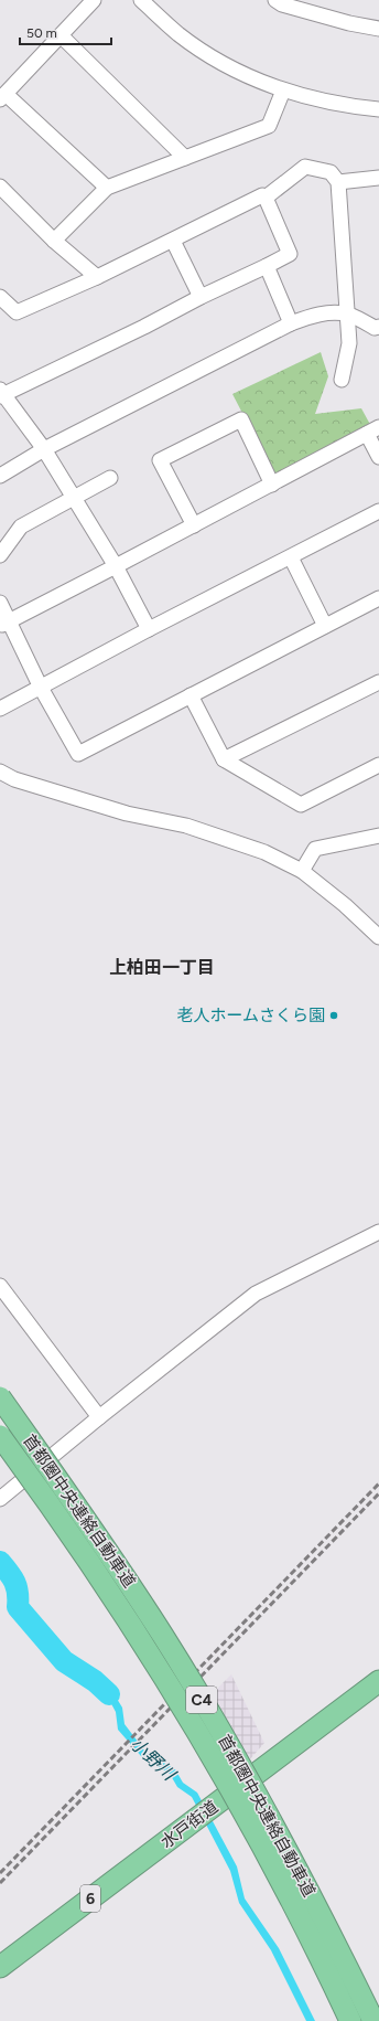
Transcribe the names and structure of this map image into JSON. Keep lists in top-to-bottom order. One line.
{"streets":{"highway":["首都圏中央連絡自動車道","C4","水戸街道","6"]},"districts":["上柏田一丁目"],"water":["小野川"],"places":["老人ホームさくら園"],"scale_bar":"50 m"}
